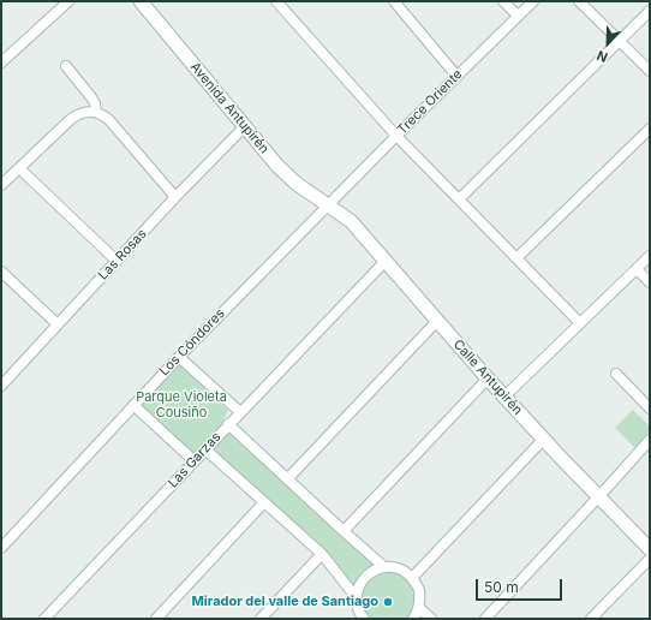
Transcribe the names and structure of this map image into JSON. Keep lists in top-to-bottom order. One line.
{"streets":{"street":["Trece Oriente","Avenida Antupirén","Las Rosas","Los Cóndores","Calle Antupirén","Las Garzas"]},"crossings":[["Trece Oriente","Avenida Antupirén"],["Trece Oriente","Los Cóndores"],["Trece Oriente","Calle Antupirén"],["Avenida Antupirén","Las Rosas"],["Avenida Antupirén","Los Cóndores"],["Avenida Antupirén","Calle Antupirén"],["Los Cóndores","Calle Antupirén"],["Calle Antupirén","Las Garzas"]],"parks":["Parque Violeta Cousiño"],"places":["Mirador del valle de Santiago"],"scale_bar":"50 m","north":"bottom left"}
